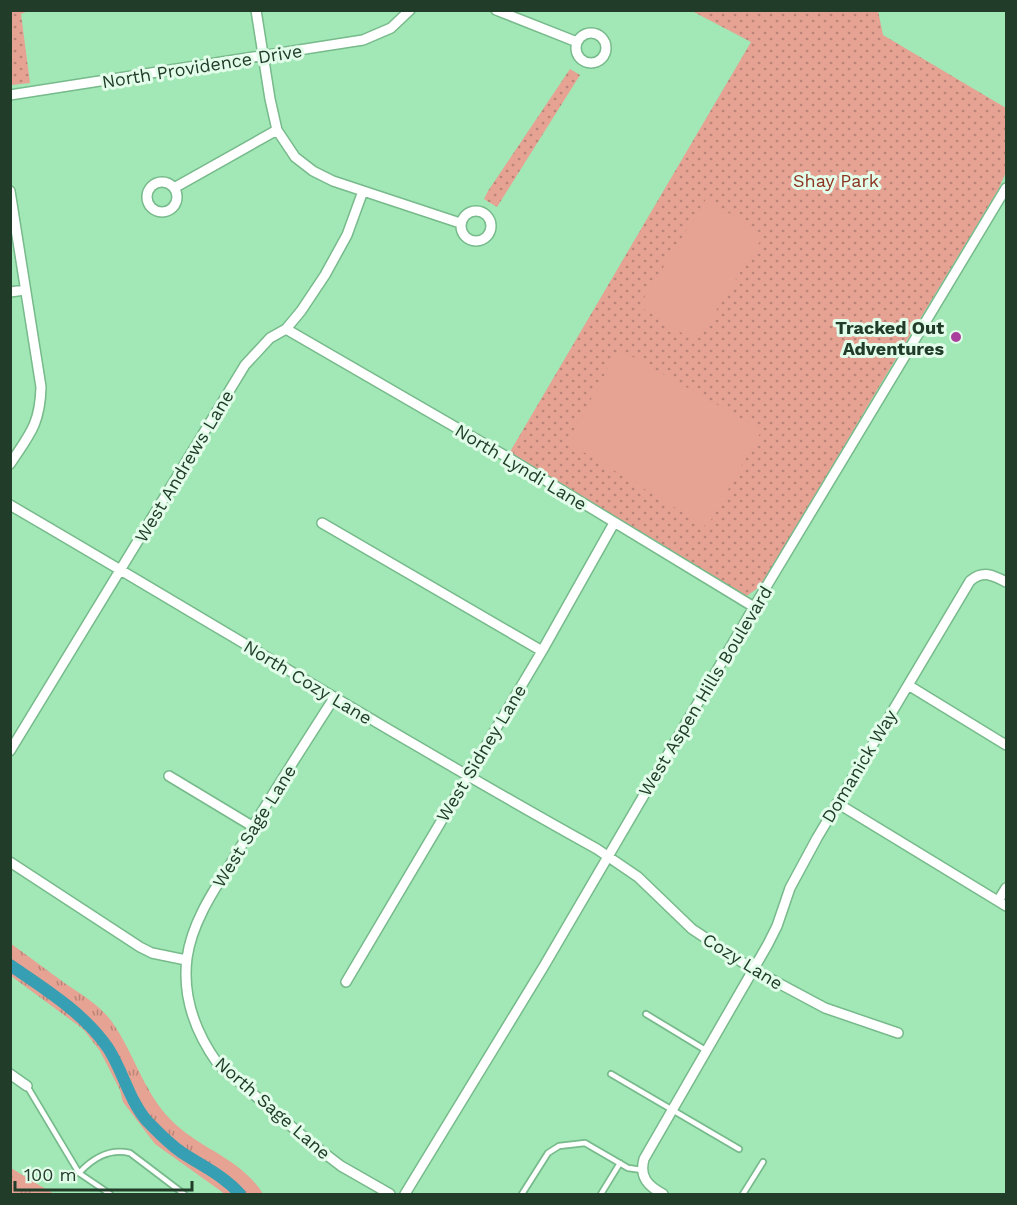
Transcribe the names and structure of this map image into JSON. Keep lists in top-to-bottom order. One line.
{"streets":{"street":["North Providence Drive","West Andrews Lane","North Lyndi Lane","North Cozy Lane","West Aspen Hills Boulevard","West Sidney Lane","Domanick Way","West Sage Lane","Cozy Lane","North Sage Lane"]},"crossings":[["West Andrews Lane","North Lyndi Lane"],["West Andrews Lane","North Cozy Lane"],["North Lyndi Lane","West Aspen Hills Boulevard"],["North Lyndi Lane","West Sidney Lane"],["North Cozy Lane","West Aspen Hills Boulevard"],["North Cozy Lane","West Sidney Lane"],["North Cozy Lane","West Sage Lane"],["North Cozy Lane","Cozy Lane"],["West Aspen Hills Boulevard","Cozy Lane"],["Domanick Way","Cozy Lane"],["West Sage Lane","North Sage Lane"]],"parks":["Shay Park"],"places":["Tracked Out Adventures"],"scale_bar":"100 m"}
